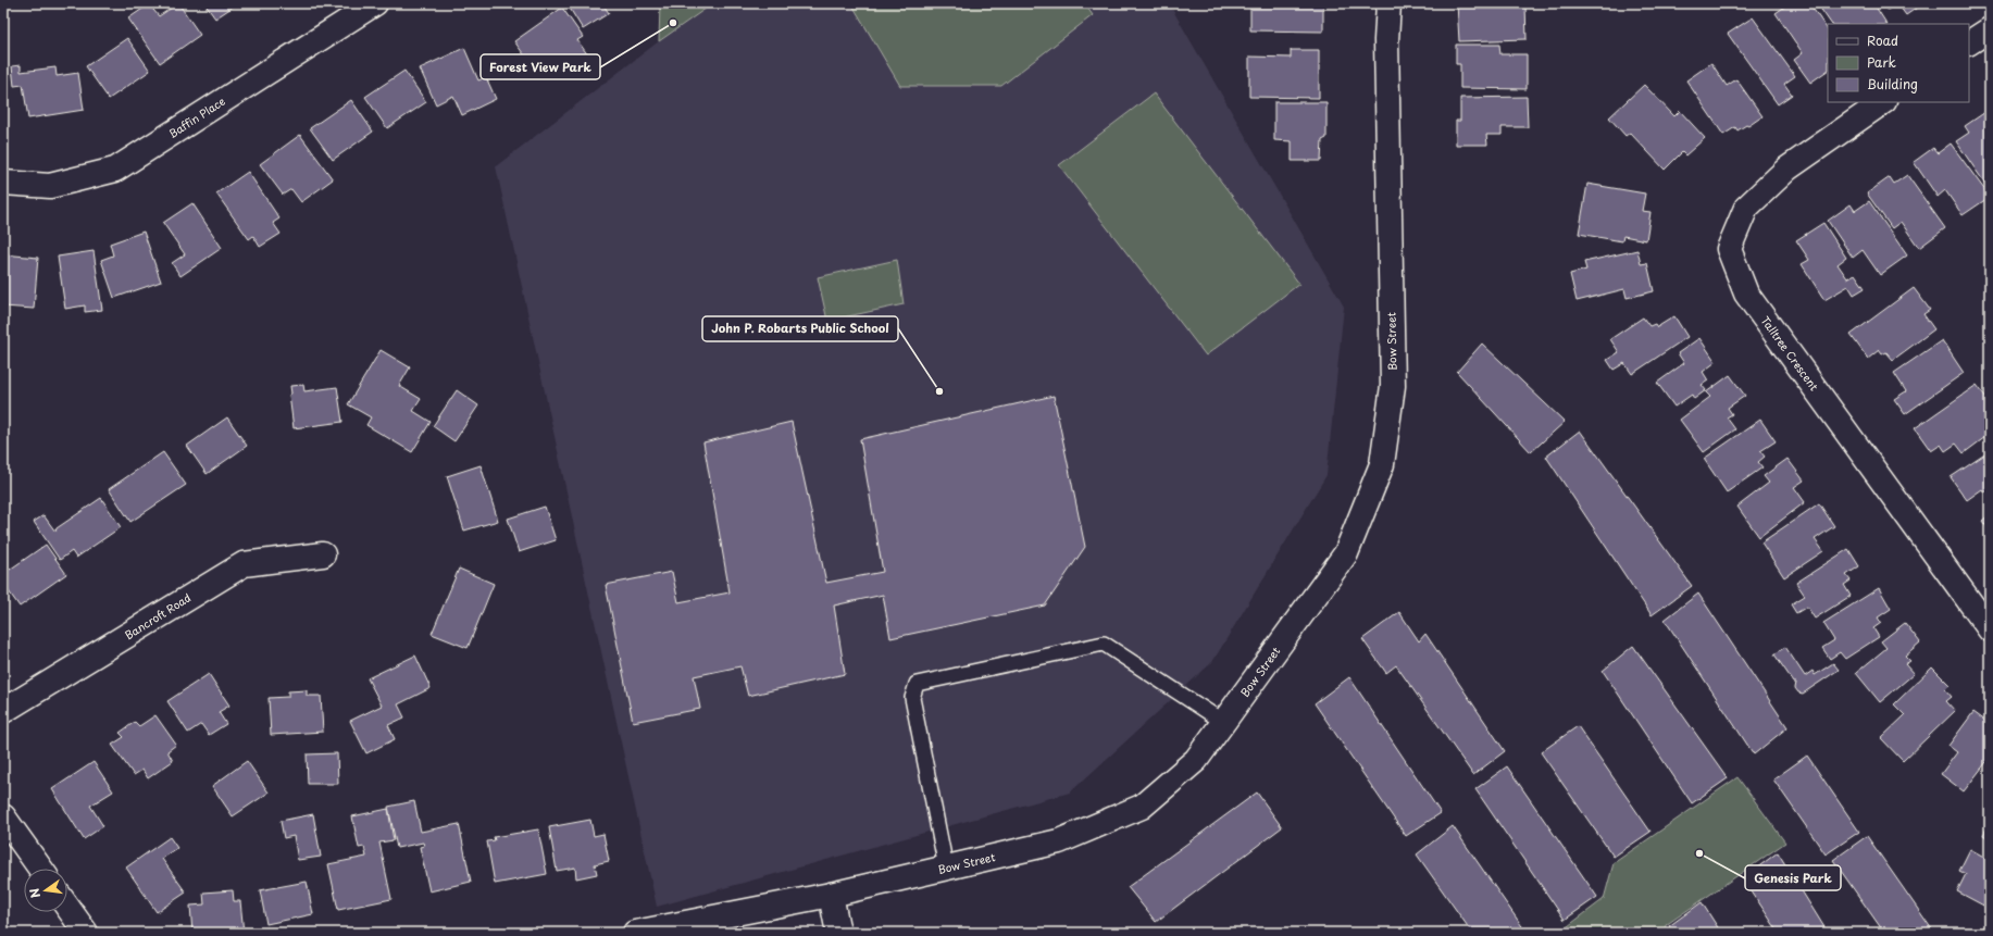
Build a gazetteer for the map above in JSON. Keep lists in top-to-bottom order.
{
  "streets": {
    "street": [
      "Baffin Place",
      "Bow Street",
      "Talltree Crescent",
      "Bancroft Road"
    ]
  },
  "places": ["Forest View Park", "John P. Robarts Public School", "Genesis Park"],
  "legend": ["Road", "Park", "Building"],
  "north": "left"
}
